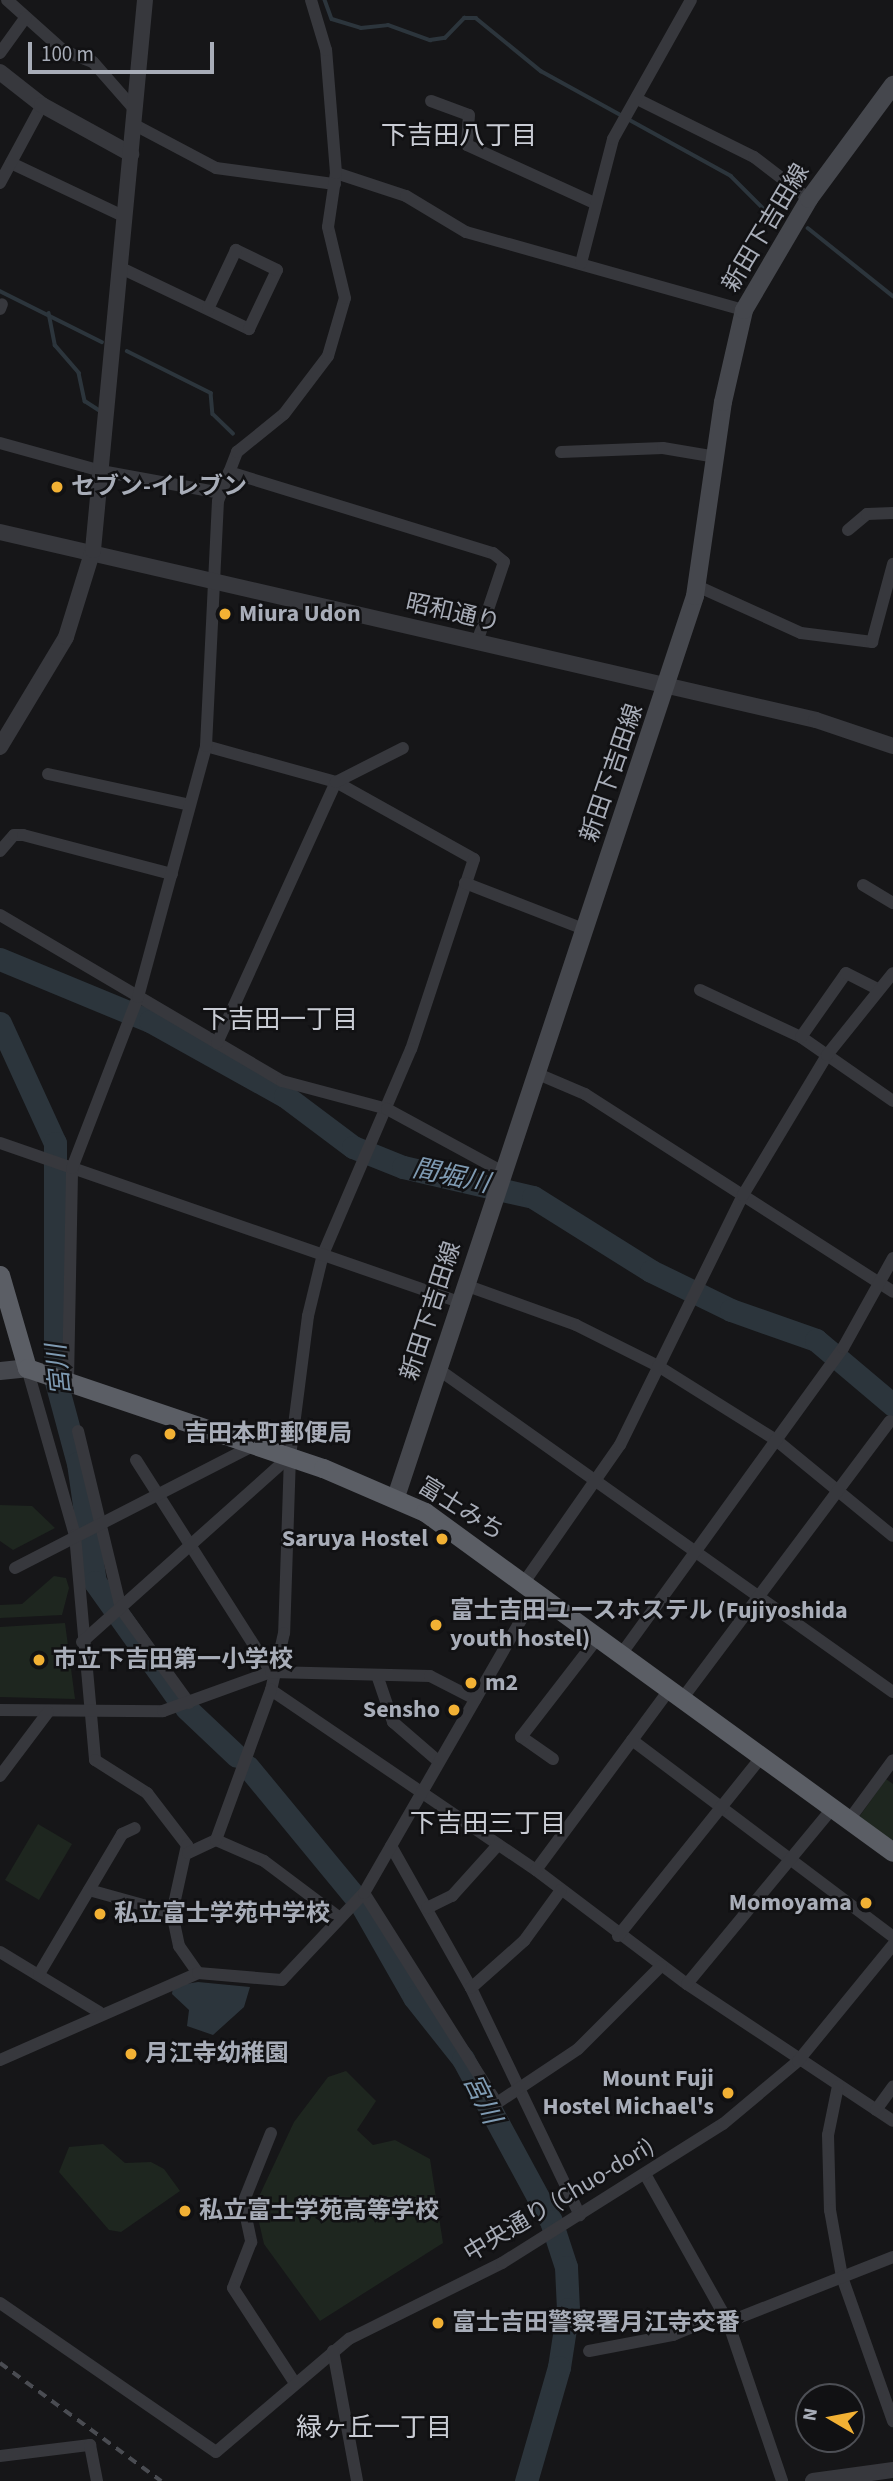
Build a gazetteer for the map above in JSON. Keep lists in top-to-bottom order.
{
  "streets": {
    "highway": ["富士みち"],
    "main road": ["新田下吉田線"],
    "street": ["昭和通り", "中央通り (Chuo-dori)"]
  },
  "crossings": [
    ["新田下吉田線", "昭和通り"],
    ["新田下吉田線", "富士みち"]
  ],
  "districts": [
    "下吉田八丁目",
    "下吉田一丁目",
    "下吉田三丁目",
    "緑ヶ丘一丁目"
  ],
  "water": ["間堀川", "宮川"],
  "places": [
    "セブン-イレブン",
    "Miura Udon",
    "吉田本町郵便局",
    "Saruya Hostel",
    "富士吉田ユースホステル (Fujiyoshida youth hostel)",
    "市立下吉田第一小学校",
    "m2",
    "Sensho",
    "Momoyama",
    "私立富士学苑中学校",
    "月江寺幼稚園",
    "Mount Fuji Hostel Michael's",
    "私立富士学苑高等学校",
    "富士吉田警察署月江寺交番"
  ],
  "scale_bar": "100 m",
  "north": "left"
}
